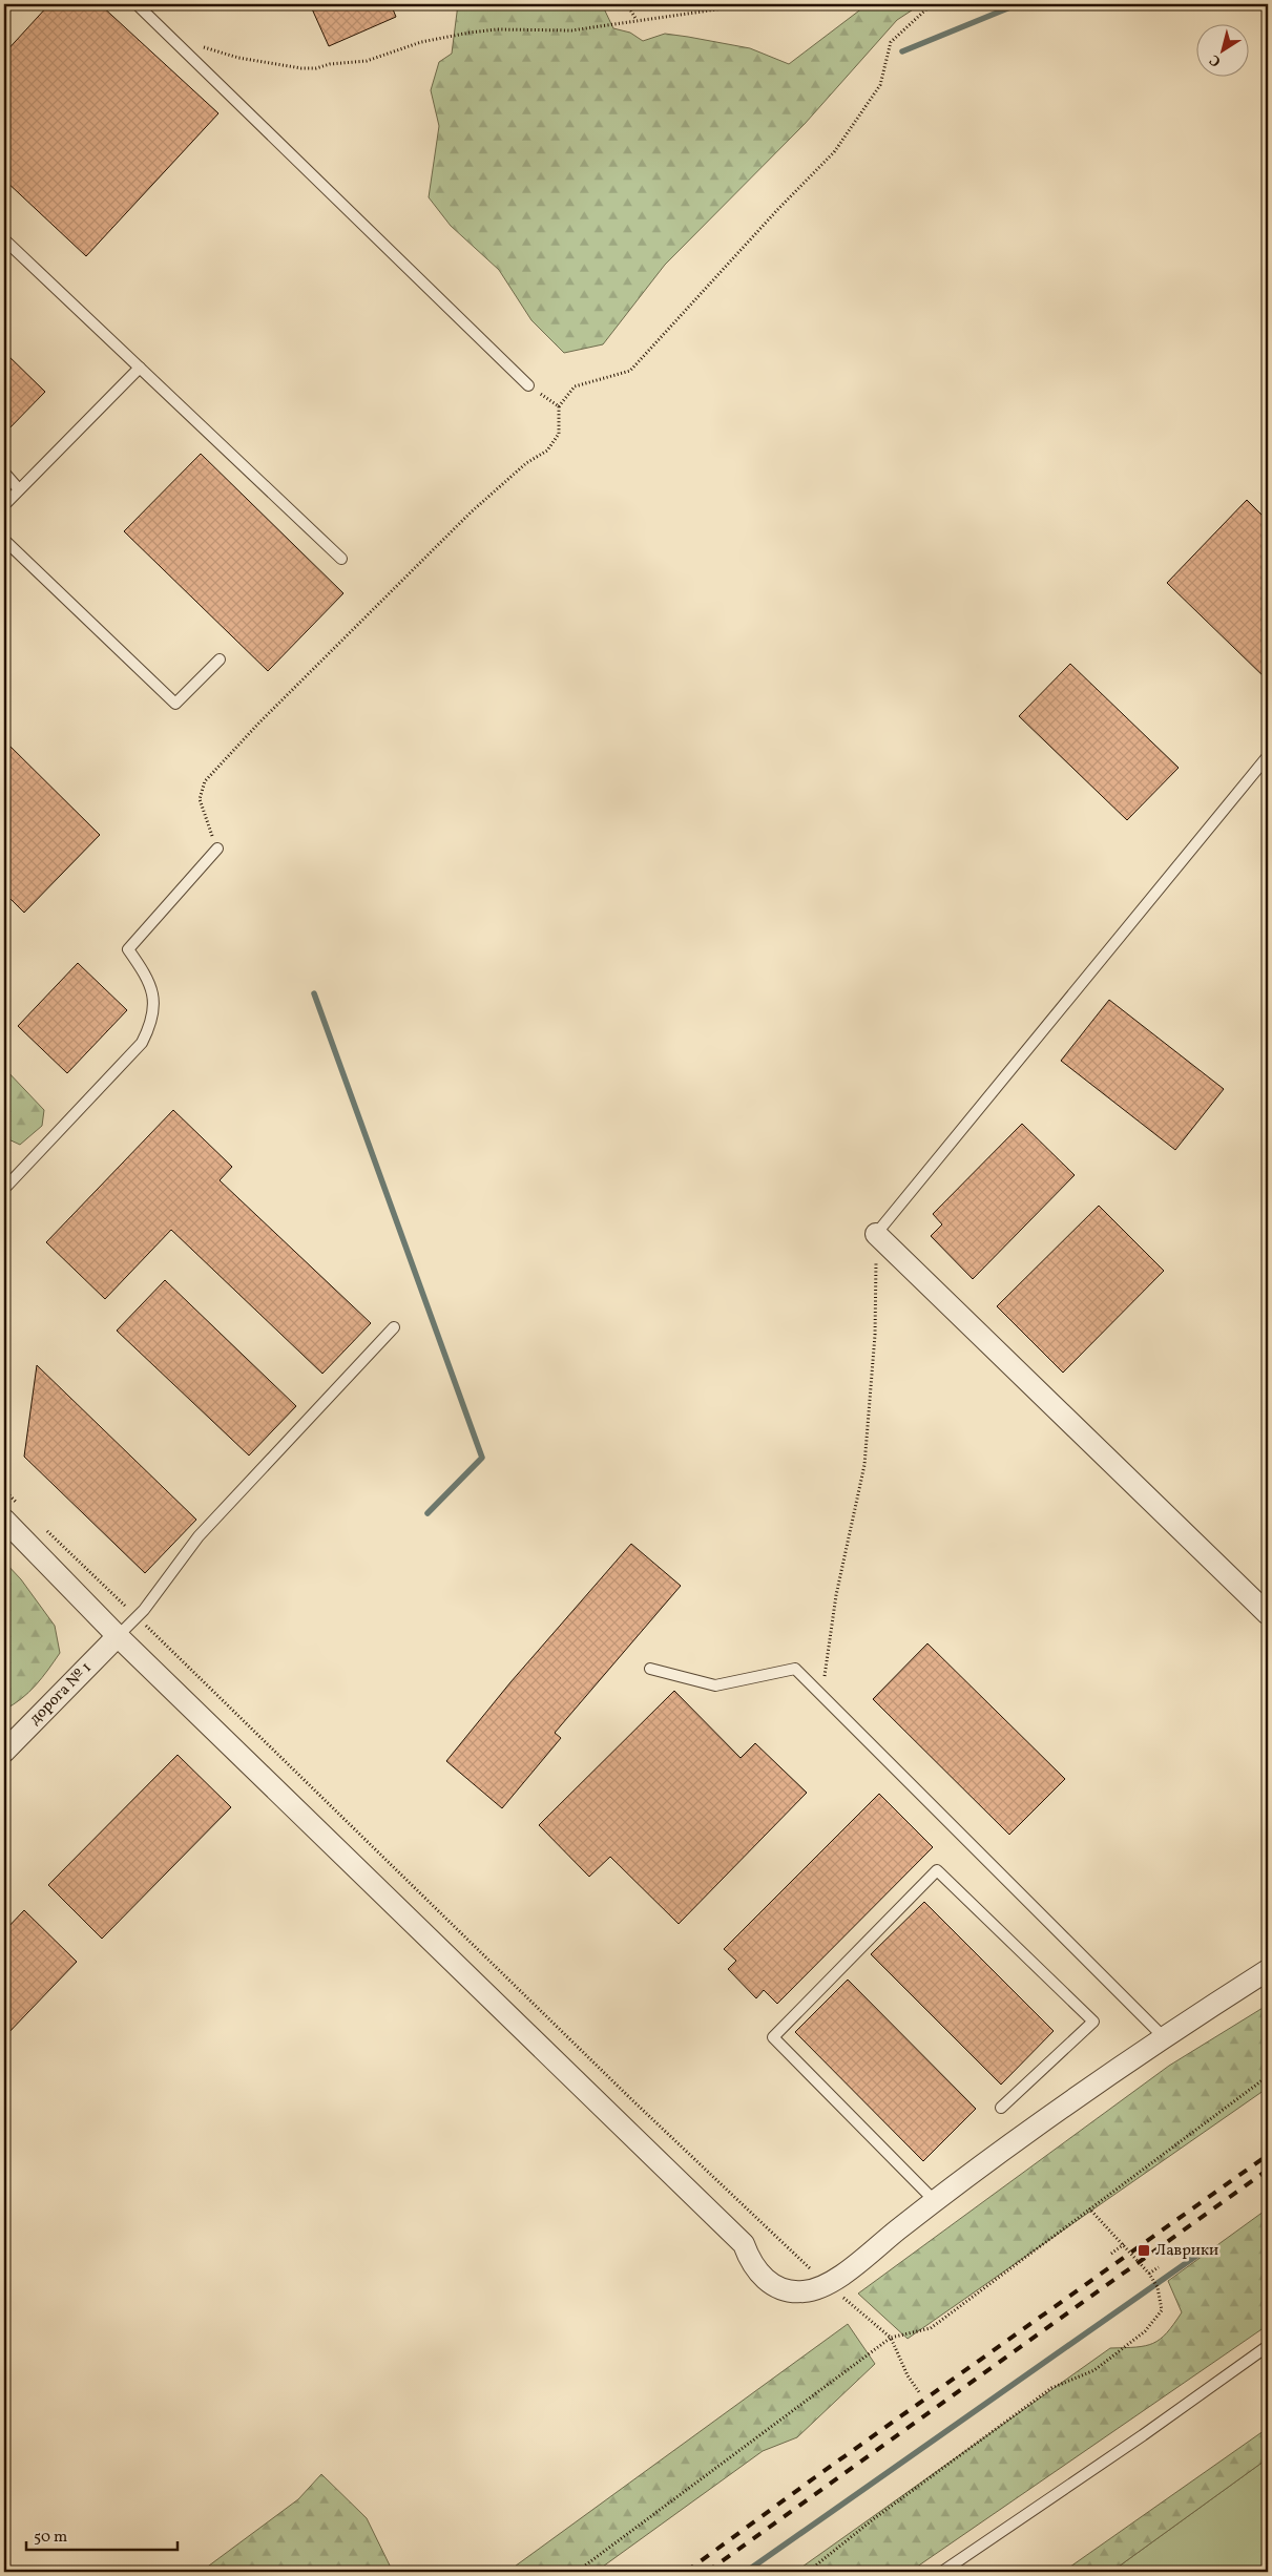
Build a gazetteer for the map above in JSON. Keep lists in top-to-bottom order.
{
  "streets": {
    "street": ["дорога № 1"]
  },
  "places": {
    "transit": ["Лаврики"]
  },
  "scale_bar": "50 m",
  "north": "bottom left"
}
